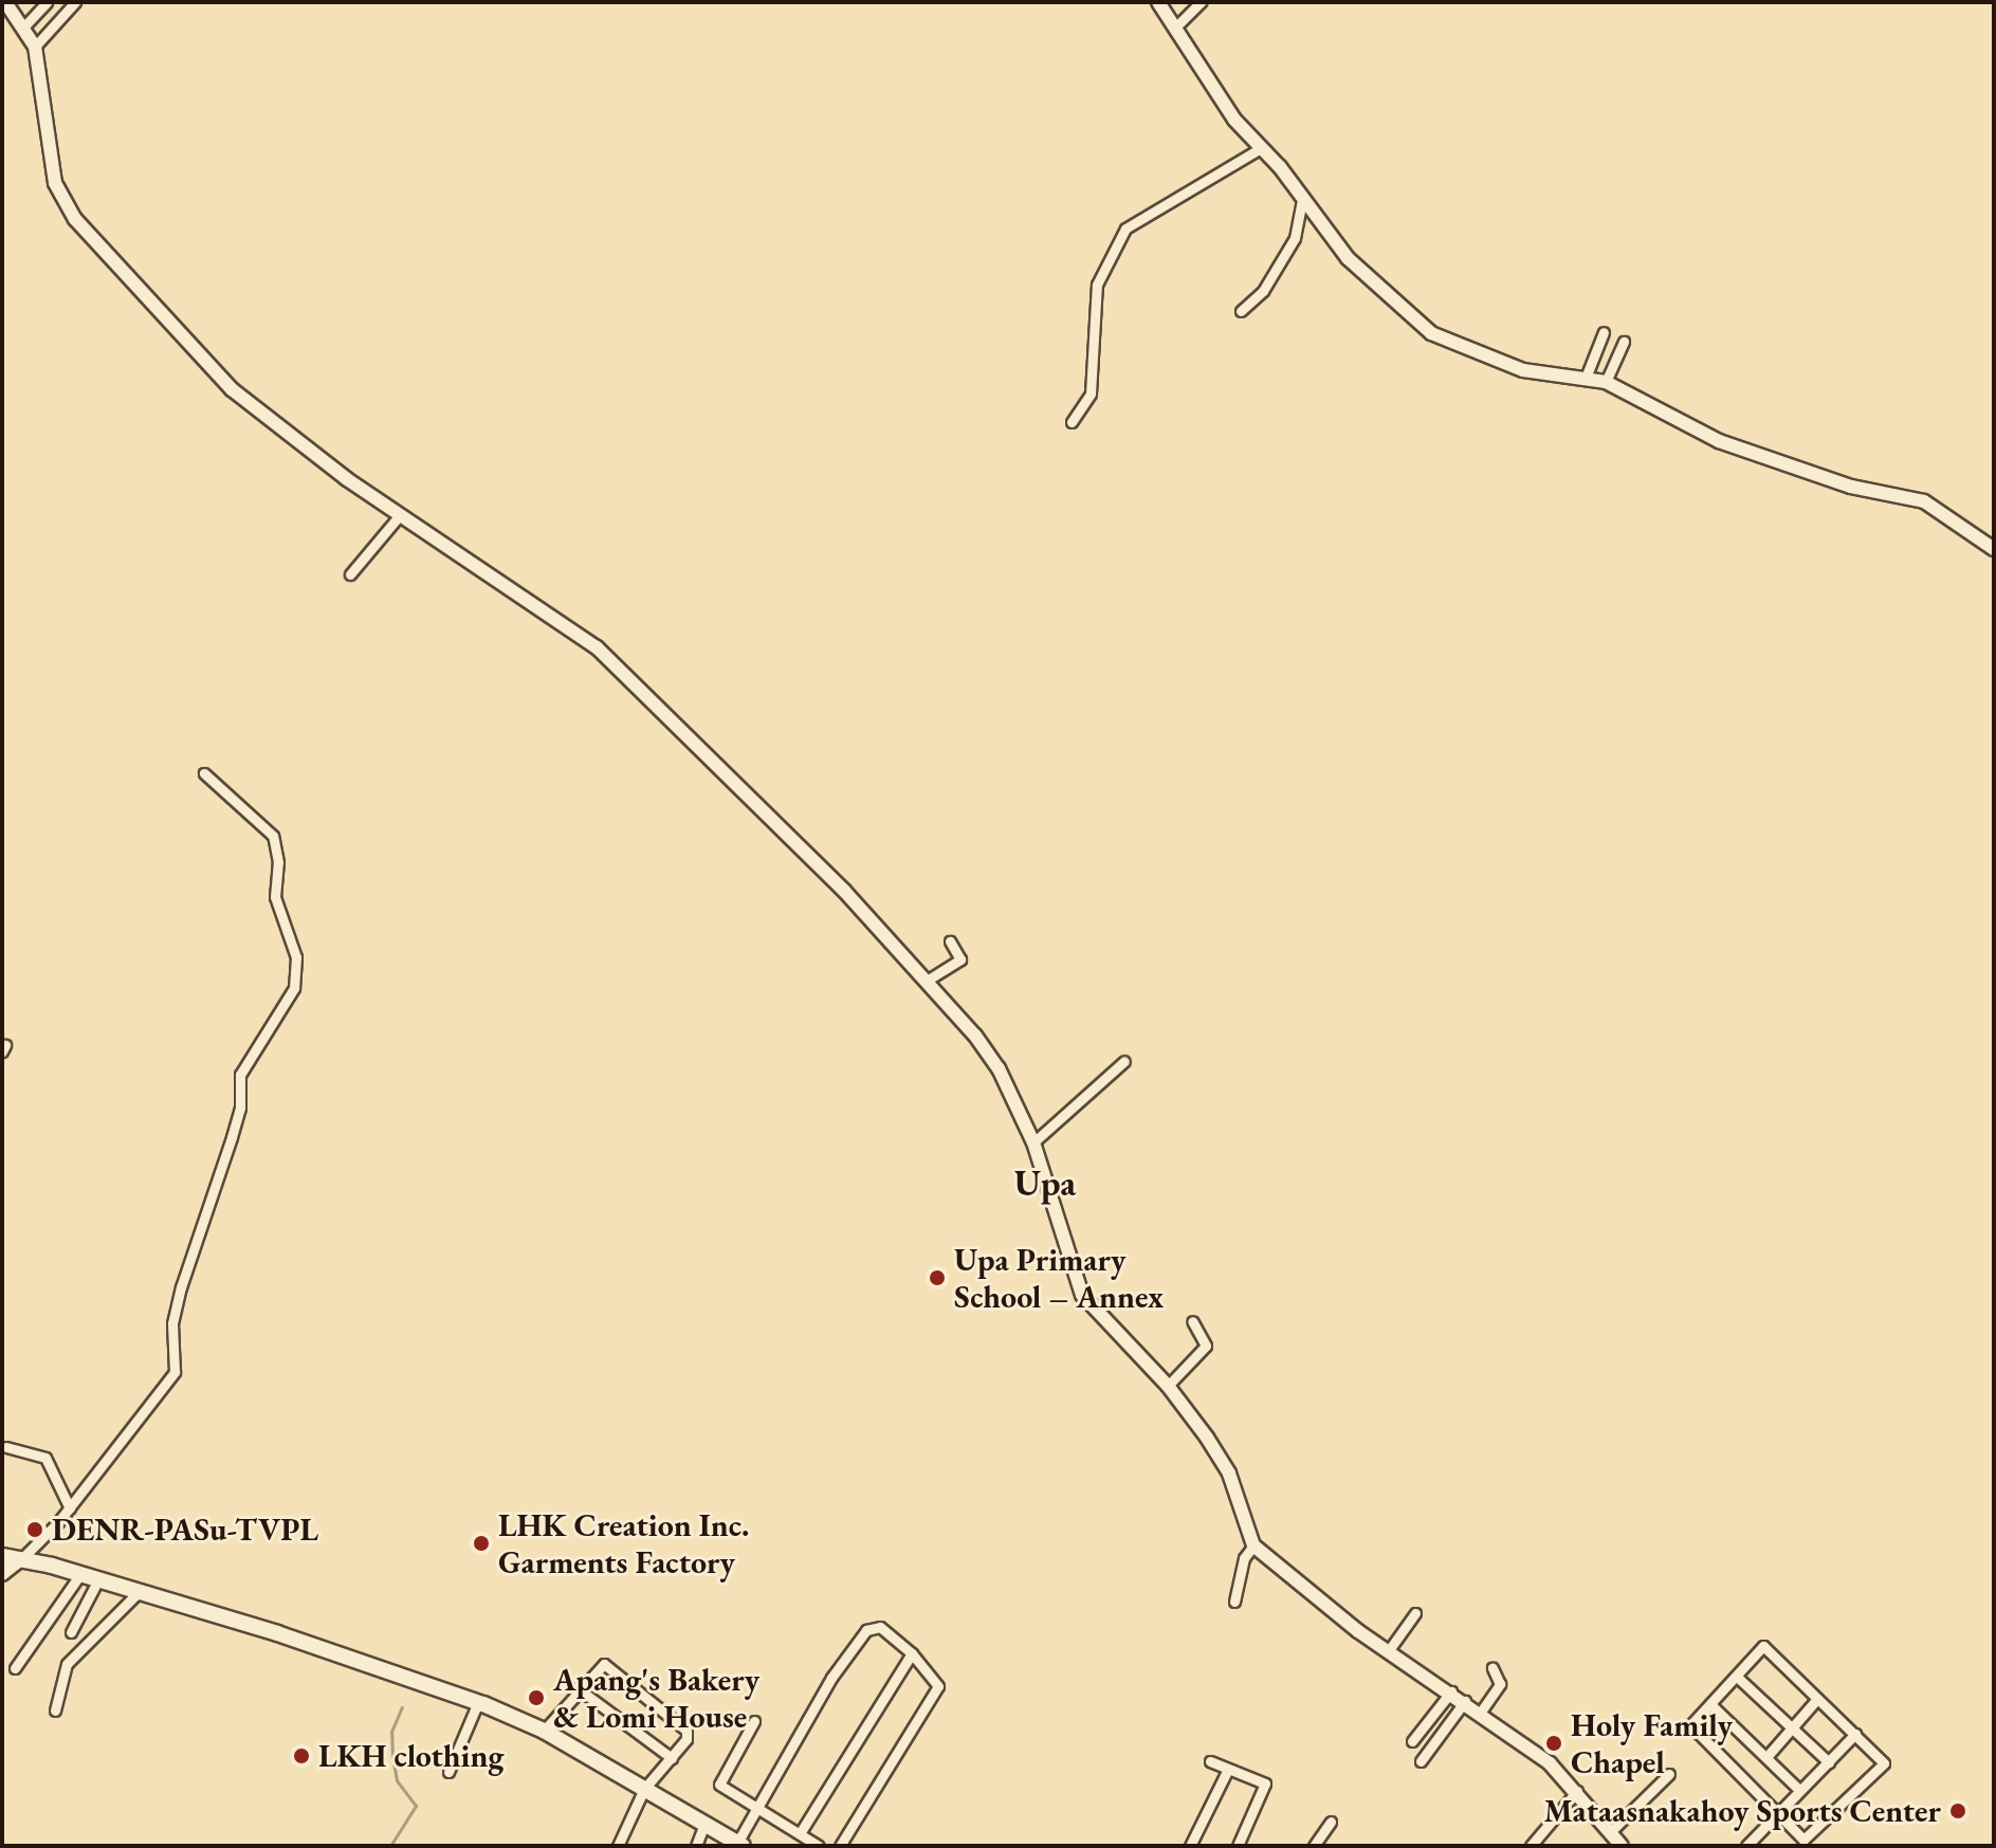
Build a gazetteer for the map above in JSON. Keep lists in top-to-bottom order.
{
  "districts": ["Upa"],
  "places": [
    "Upa Primary School – Annex",
    "DENR-PASu-TVPL",
    "LHK Creation Inc. Garments Factory",
    "Apang's Bakery & Lomi House",
    "Holy Family Chapel",
    "LKH clothing",
    "Mataasnakahoy Sports Center"
  ]
}
